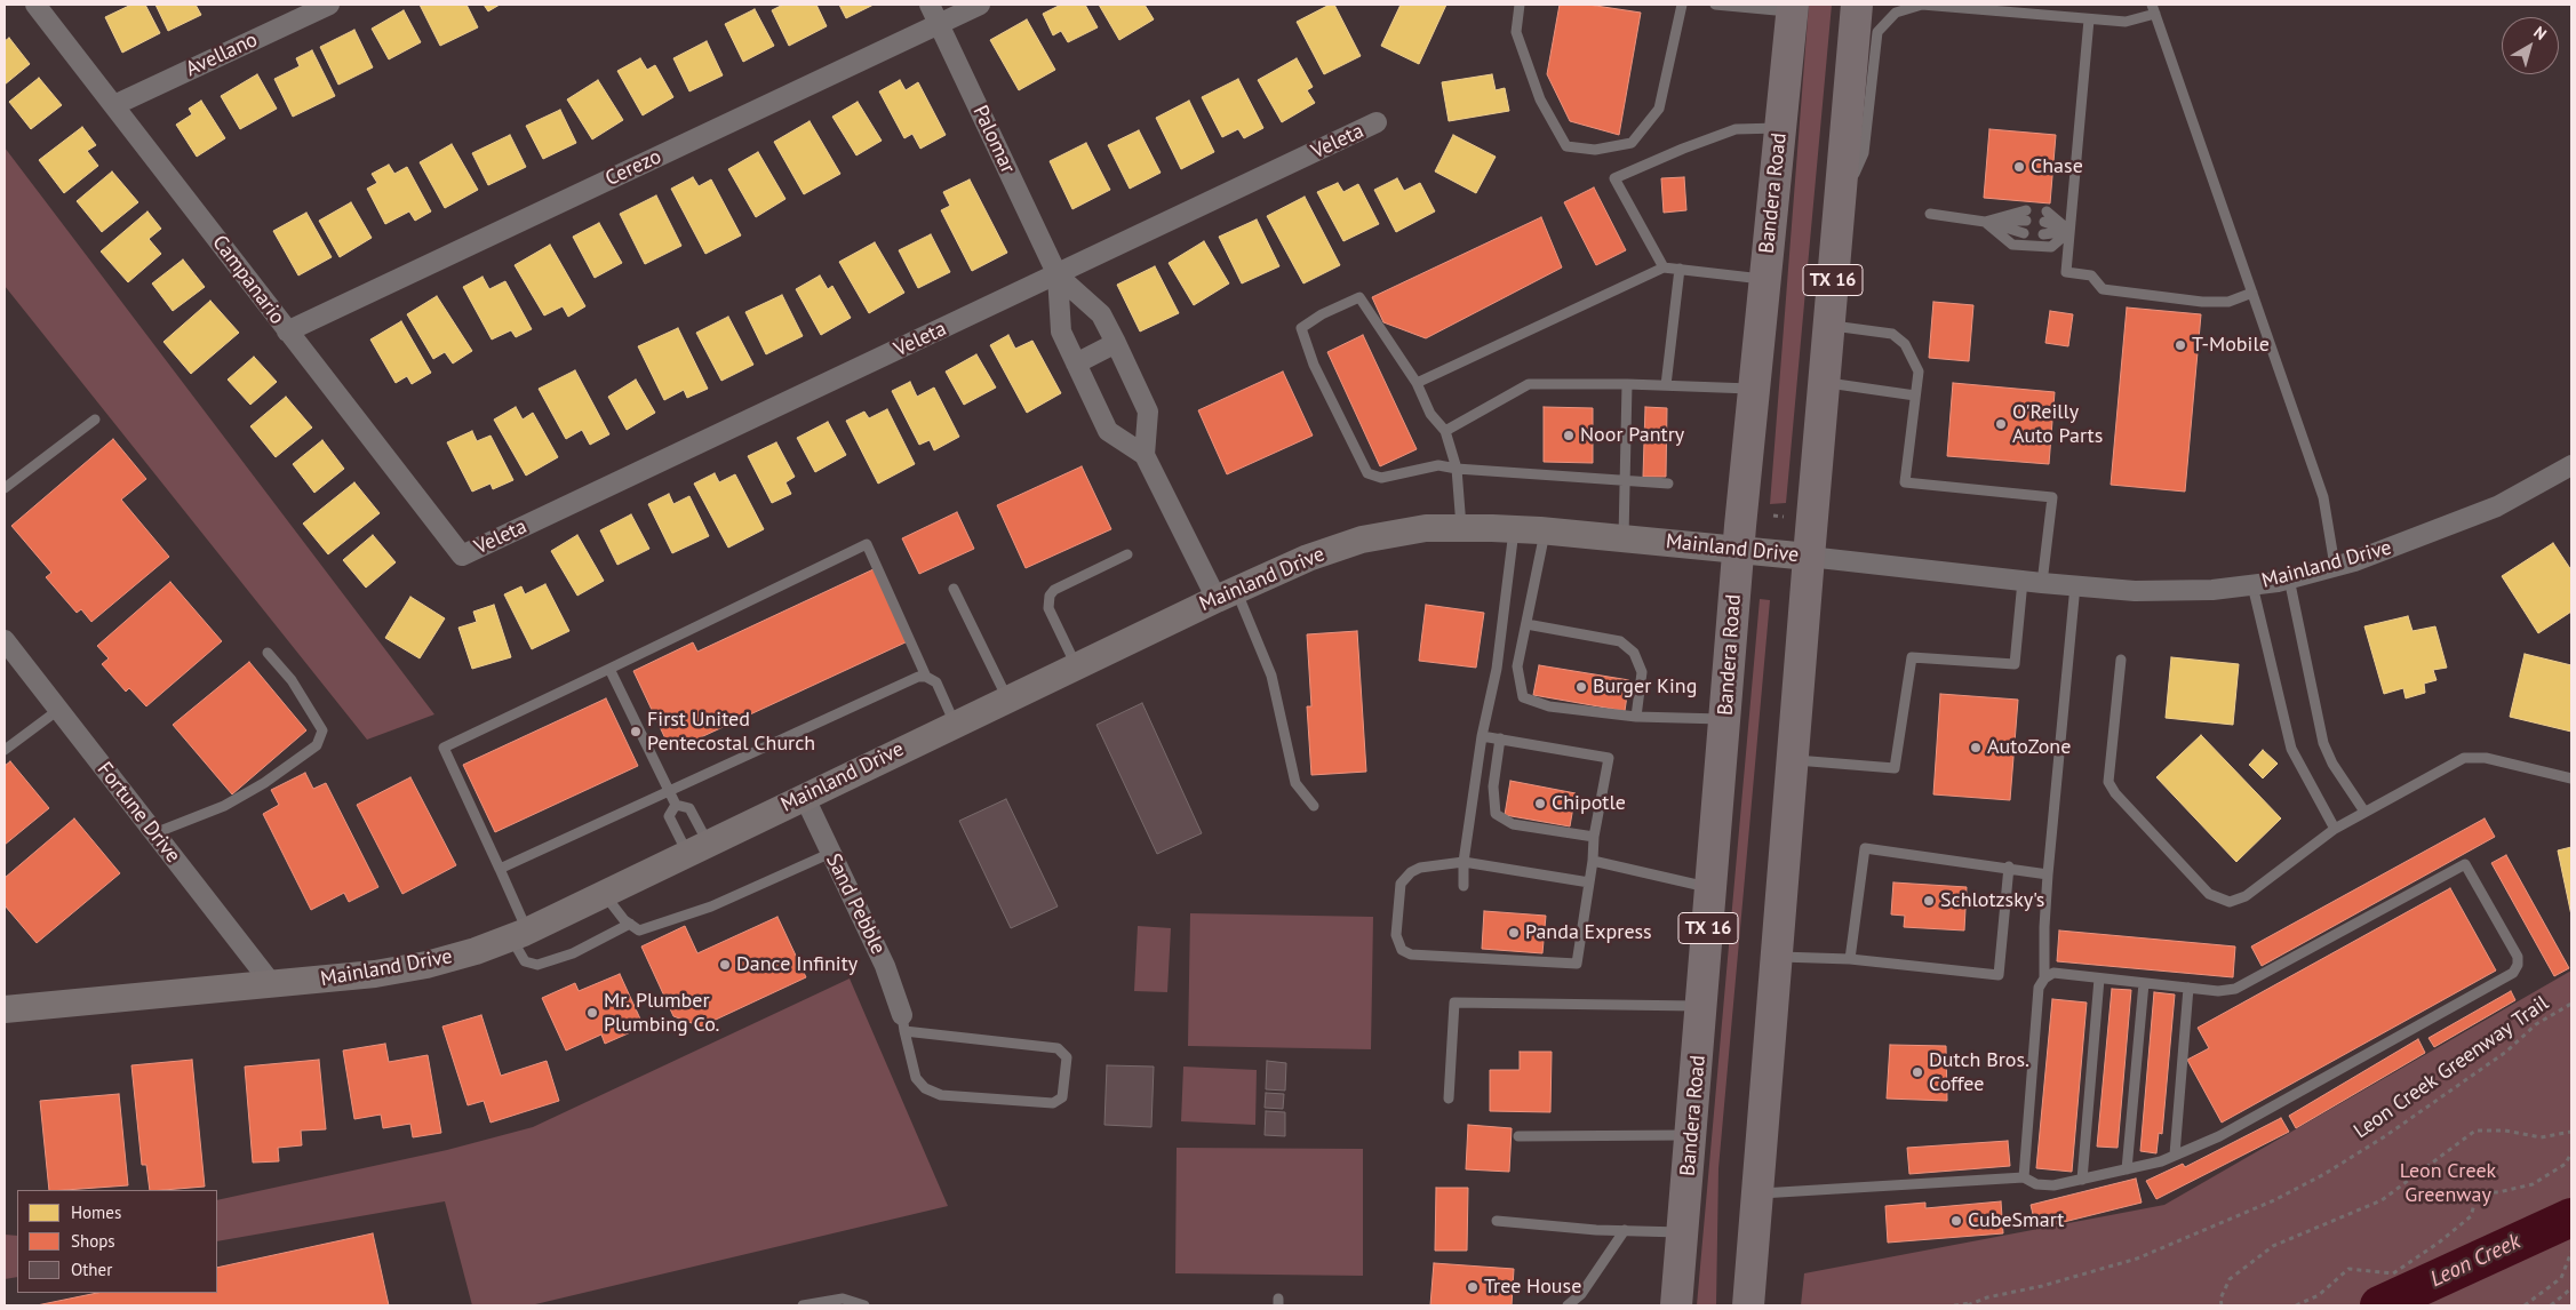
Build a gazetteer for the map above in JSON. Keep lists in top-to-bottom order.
{
  "streets": {
    "main road": ["Bandera Road", "TX 16", "Mainland Drive"],
    "street": [
      "Avellano",
      "Palomar",
      "Veleta",
      "Cerezo",
      "Campanario",
      "Fortune Drive",
      "Sand Pebble"
    ],
    "path": ["Leon Creek Greenway Trail"]
  },
  "crossings": [
    ["Avellano", "Campanario"],
    ["Palomar", "Veleta"],
    ["Palomar", "Cerezo"],
    ["Veleta", "Campanario"],
    ["Cerezo", "Campanario"],
    ["Bandera Road", "Mainland Drive"],
    ["TX 16", "Mainland Drive"],
    ["Mainland Drive", "Fortune Drive"],
    ["Mainland Drive", "Sand Pebble"]
  ],
  "water": ["Leon Creek"],
  "parks": ["Leon Creek Greenway"],
  "places": [
    "Chase",
    "T-Mobile",
    "O'Reilly Auto Parts",
    "Noor Pantry",
    "Burger King",
    "First United Pentecostal Church",
    "AutoZone",
    "Chipotle",
    "Schlotzsky's",
    "Panda Express",
    "Dance Infinity",
    "Mr. Plumber Plumbing Co.",
    "Dutch Bros. Coffee",
    "CubeSmart",
    "Tree House"
  ],
  "legend": ["Homes", "Shops", "Other"],
  "north": "top right"
}
